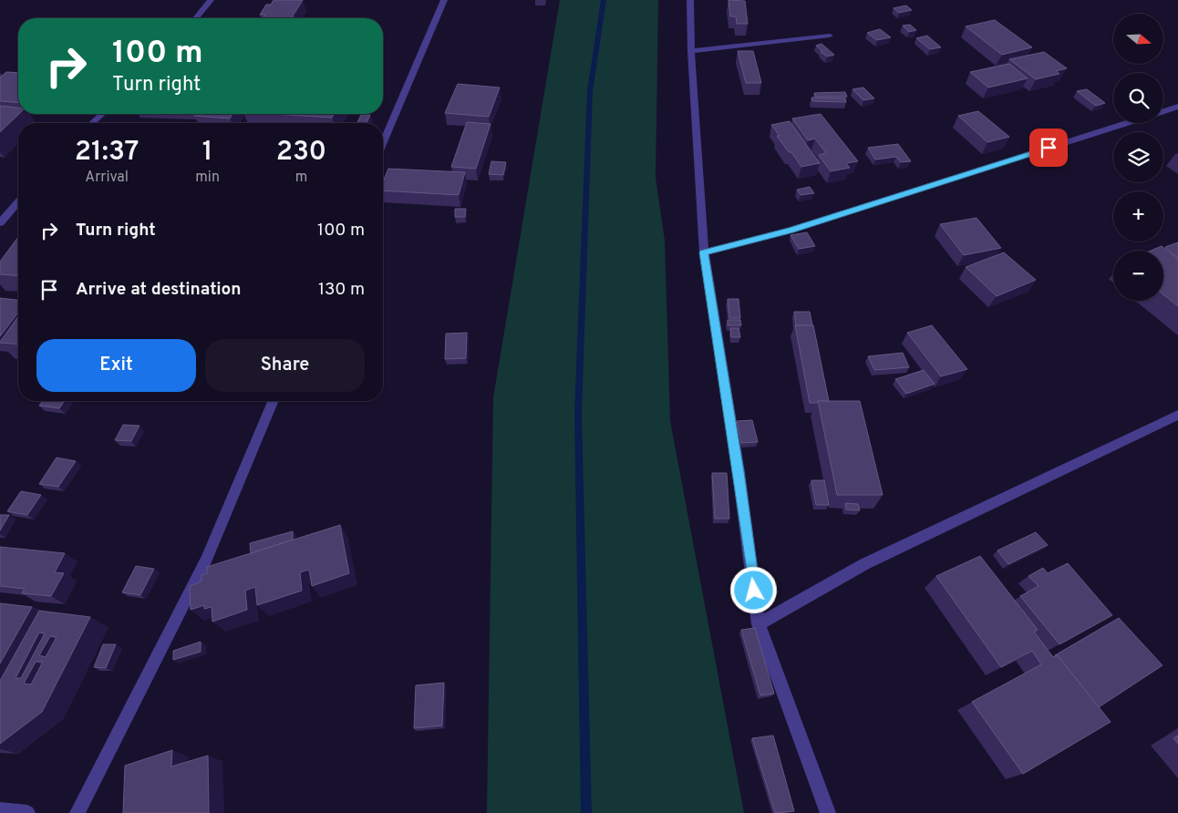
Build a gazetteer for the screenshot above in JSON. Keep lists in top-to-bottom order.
{
  "north": "right",
  "page": {
    "map_buttons": ["+", "−"],
    "turn": ["100 m", "Turn right"],
    "eta": [
      "21:37",
      "Arrival",
      "1",
      "min",
      "230",
      "m"
    ],
    "list": [
      {
        "name": "Turn right",
        "value": "100 m"
      },
      {
        "name": "Arrive at destination",
        "value": "130 m"
      }
    ],
    "buttons": ["Exit", "Share"]
  }
}
